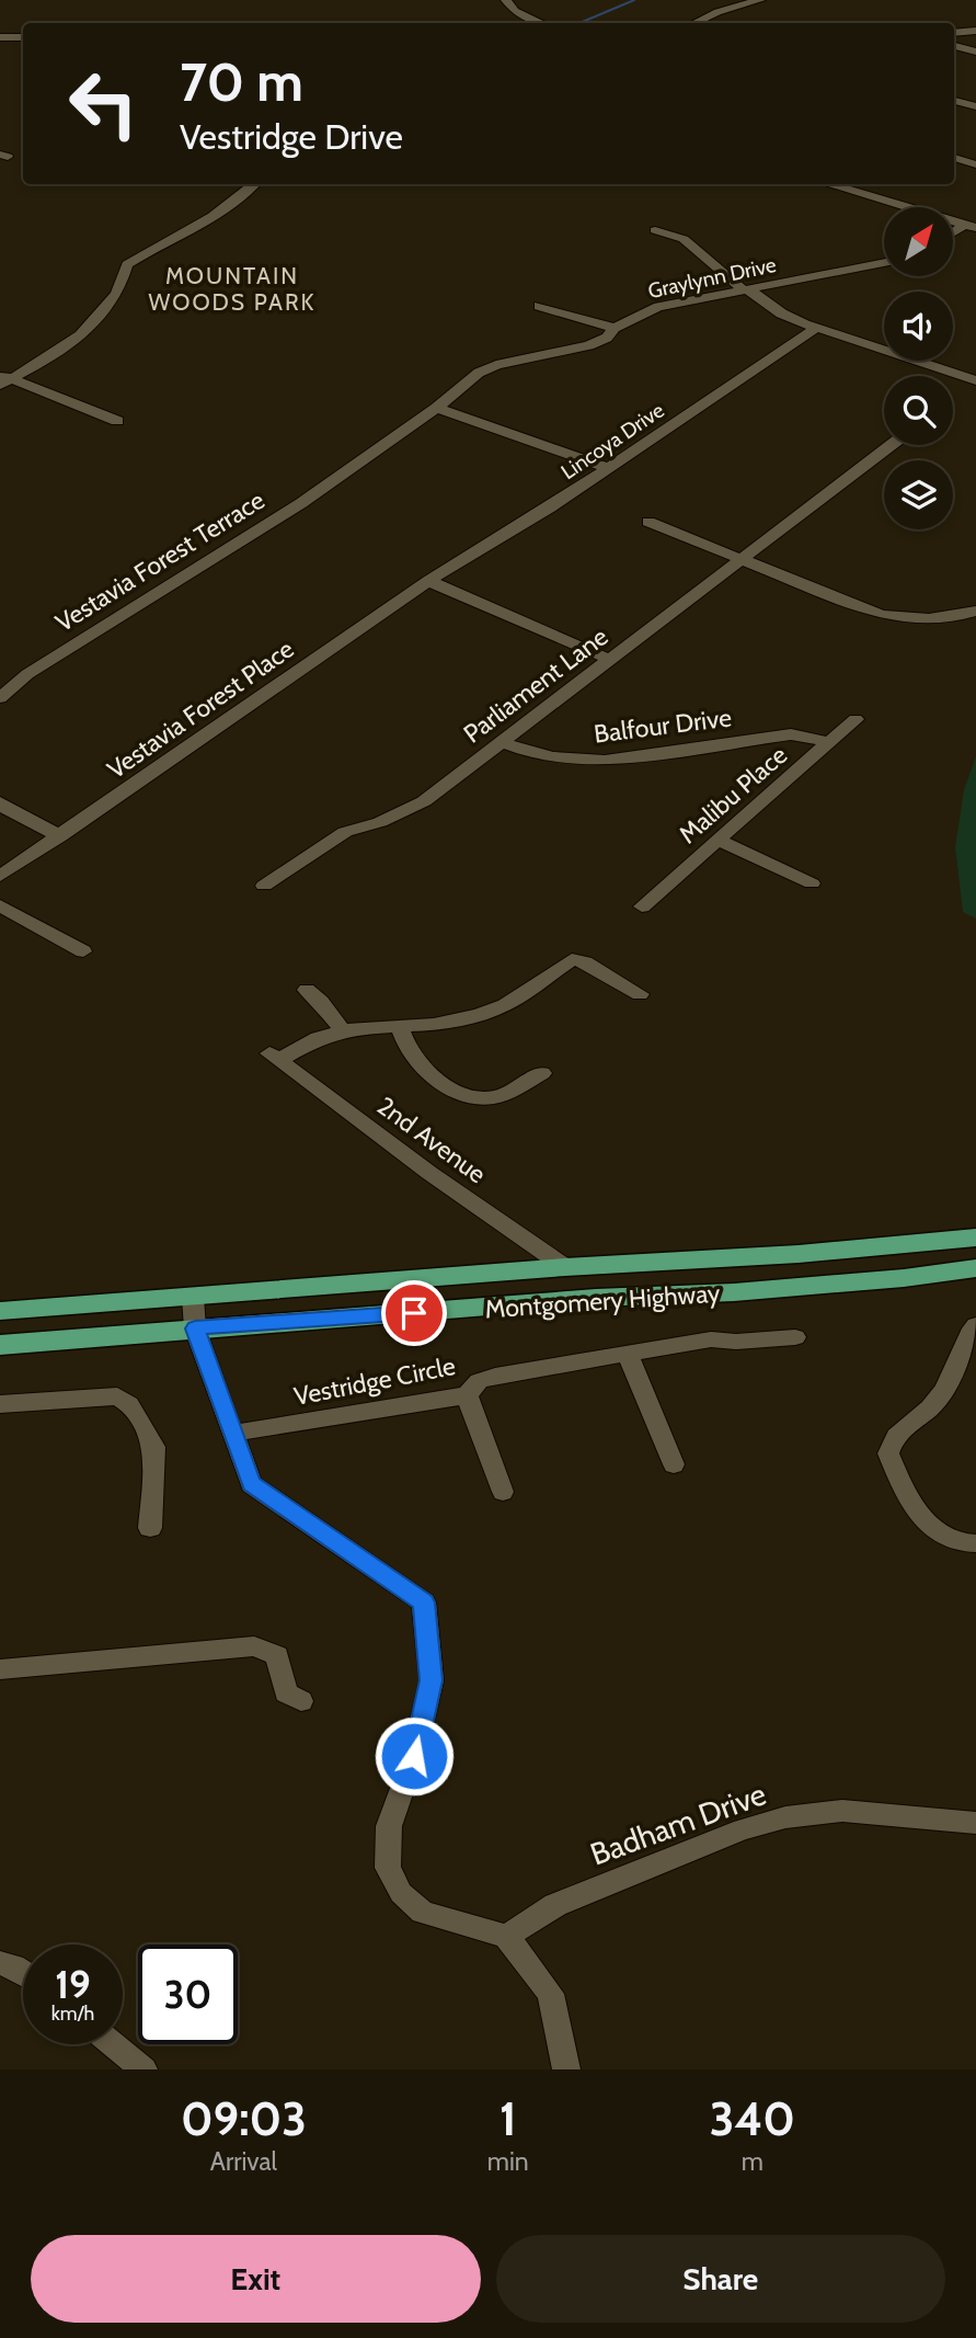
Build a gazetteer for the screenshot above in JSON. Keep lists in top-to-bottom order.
{
  "streets": {
    "main road": ["Montgomery Highway"],
    "street": [
      "Graylynn Drive",
      "Lincoya Drive",
      "Vestavia Forest Terrace",
      "Parliament Lane",
      "Vestavia Forest Place",
      "Balfour Drive",
      "Malibu Place",
      "2nd Avenue",
      "Vestridge Circle",
      "Badham Drive"
    ]
  },
  "crossings": [
    ["Graylynn Drive", "Vestavia Forest Terrace"],
    ["Lincoya Drive", "Vestavia Forest Place"],
    ["Parliament Lane", "Balfour Drive"],
    ["Balfour Drive", "Malibu Place"],
    ["2nd Avenue", "Montgomery Highway"]
  ],
  "districts": ["MOUNTAIN WOODS PARK"],
  "north": "top right",
  "page": {
    "turn": ["70 m", "Vestridge Drive"],
    "speed": "19 km/h",
    "limit": "30",
    "eta": [
      "09:03",
      "Arrival",
      "1",
      "min",
      "340",
      "m"
    ],
    "buttons": ["Exit", "Share"]
  }
}
